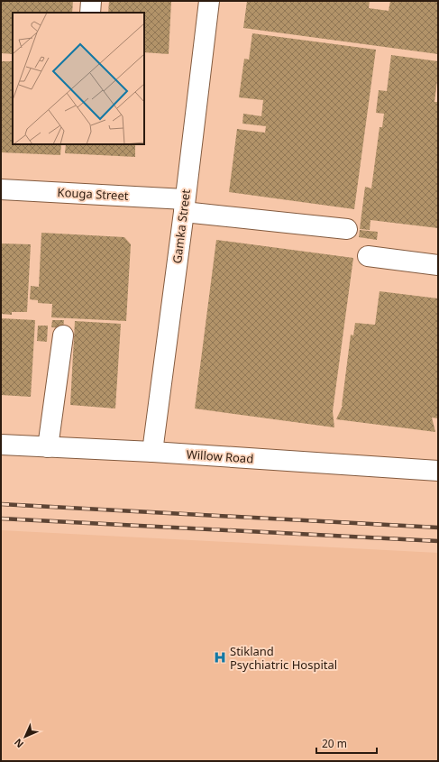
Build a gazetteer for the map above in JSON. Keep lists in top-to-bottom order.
{
  "streets": {
    "street": ["Kouga Street", "Gamka Street", "Willow Road"]
  },
  "crossings": [
    ["Kouga Street", "Gamka Street"],
    ["Gamka Street", "Willow Road"]
  ],
  "places": {
    "hospital": ["Stikland Psychiatric Hospital"]
  },
  "scale_bar": "20 m",
  "north": "bottom left"
}
